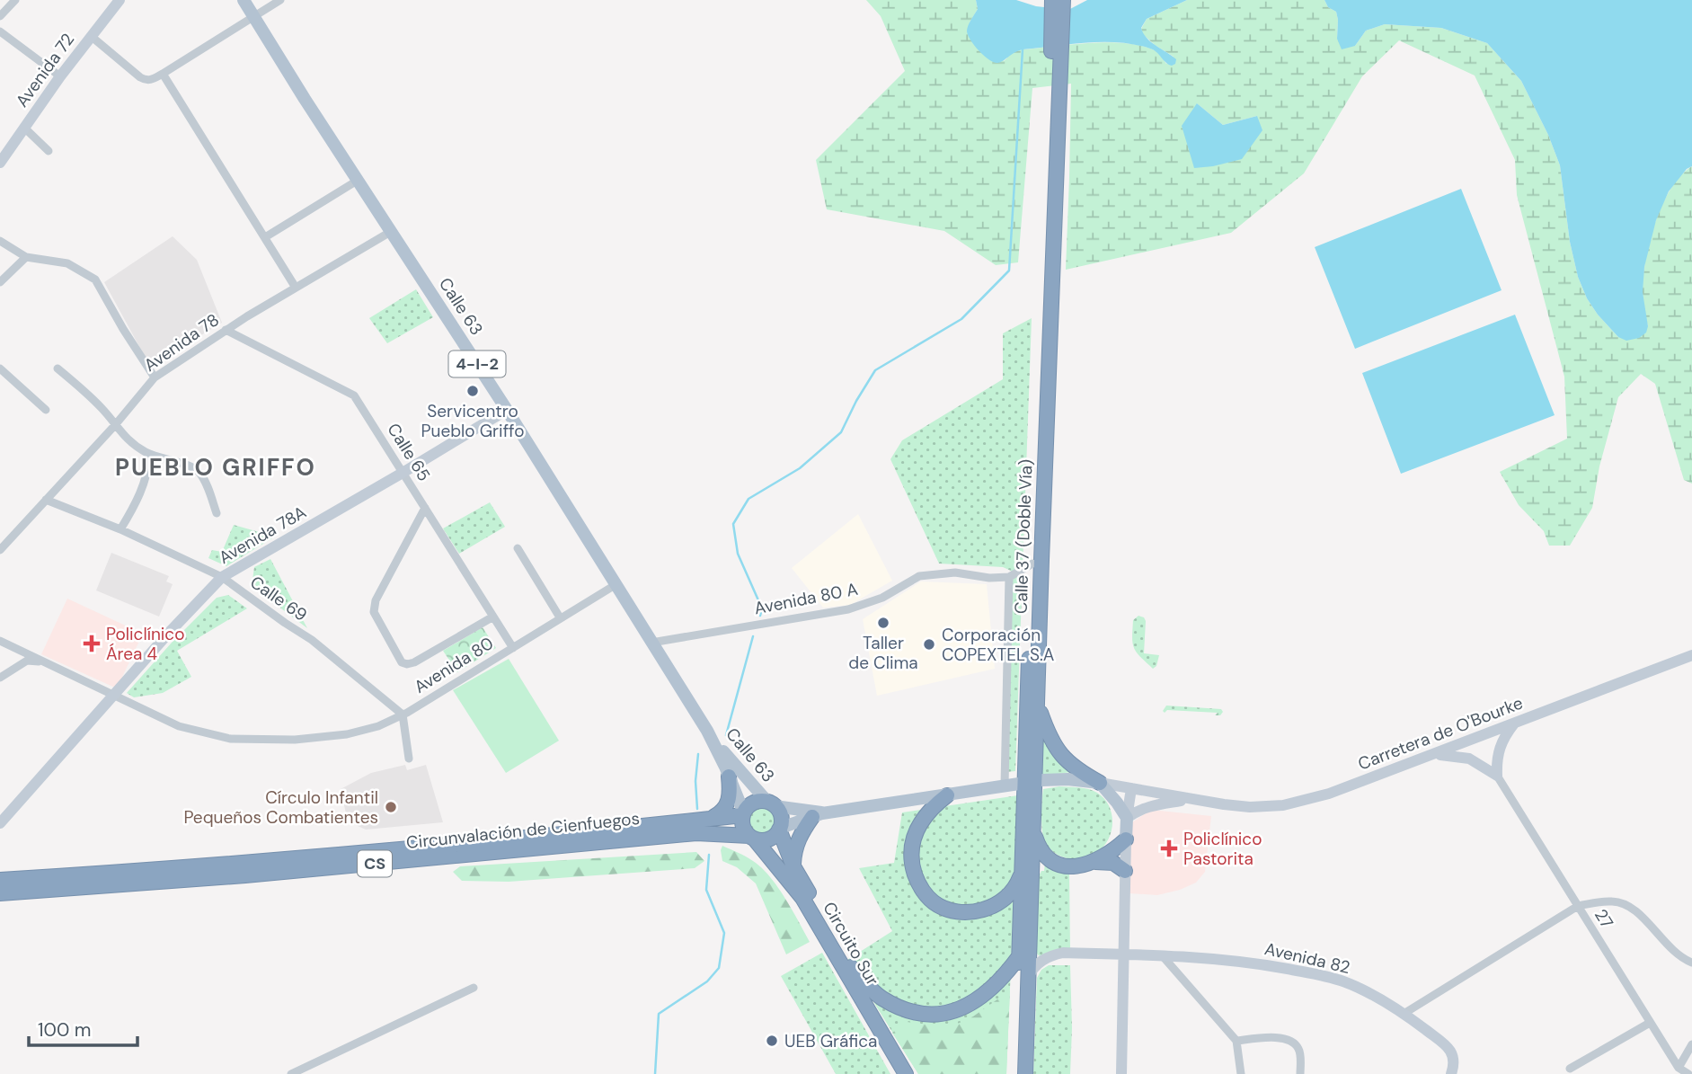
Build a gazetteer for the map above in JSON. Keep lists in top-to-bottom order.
{
  "streets": {
    "highway": [
      "Calle 37 (Doble Vía)",
      "Circunvalación de Cienfuegos",
      "CS",
      "Circuito Sur"
    ],
    "main road": ["Calle 63", "4-I-2"],
    "street": [
      "Avenida 72",
      "Avenida 78",
      "Calle 65",
      "Avenida 78A",
      "Calle 69",
      "Avenida 80 A",
      "Avenida 80",
      "Carretera de O'Bourke",
      "27",
      "Avenida 82"
    ]
  },
  "crossings": [
    ["Calle 63", "Avenida 78"],
    ["Calle 63", "Avenida 78A"],
    ["Calle 63", "Avenida 80 A"],
    ["Calle 63", "Avenida 80"],
    ["Calle 63", "Circunvalación de Cienfuegos"],
    ["Calle 63", "Circuito Sur"],
    ["Avenida 78", "Calle 65"],
    ["Avenida 78", "Calle 69"],
    ["Calle 65", "Avenida 78A"],
    ["Calle 65", "Avenida 80"],
    ["Avenida 78A", "Calle 69"],
    ["Avenida 78A", "Avenida 80"],
    ["Calle 37 (Doble Vía)", "Avenida 82"],
    ["Calle 69", "Avenida 80"],
    ["Circunvalación de Cienfuegos", "Circuito Sur"]
  ],
  "districts": ["PUEBLO GRIFFO"],
  "places": {
    "other": [
      "Servicentro Pueblo Griffo",
      "Taller de Clima",
      "Corporación COPEXTEL S.A",
      "Círculo Infantil Pequeños Combatientes",
      "UEB Gráfica"
    ],
    "health": ["Policlínico Área 4", "Policlínico Pastorita"]
  },
  "scale_bar": "100 m"
}
